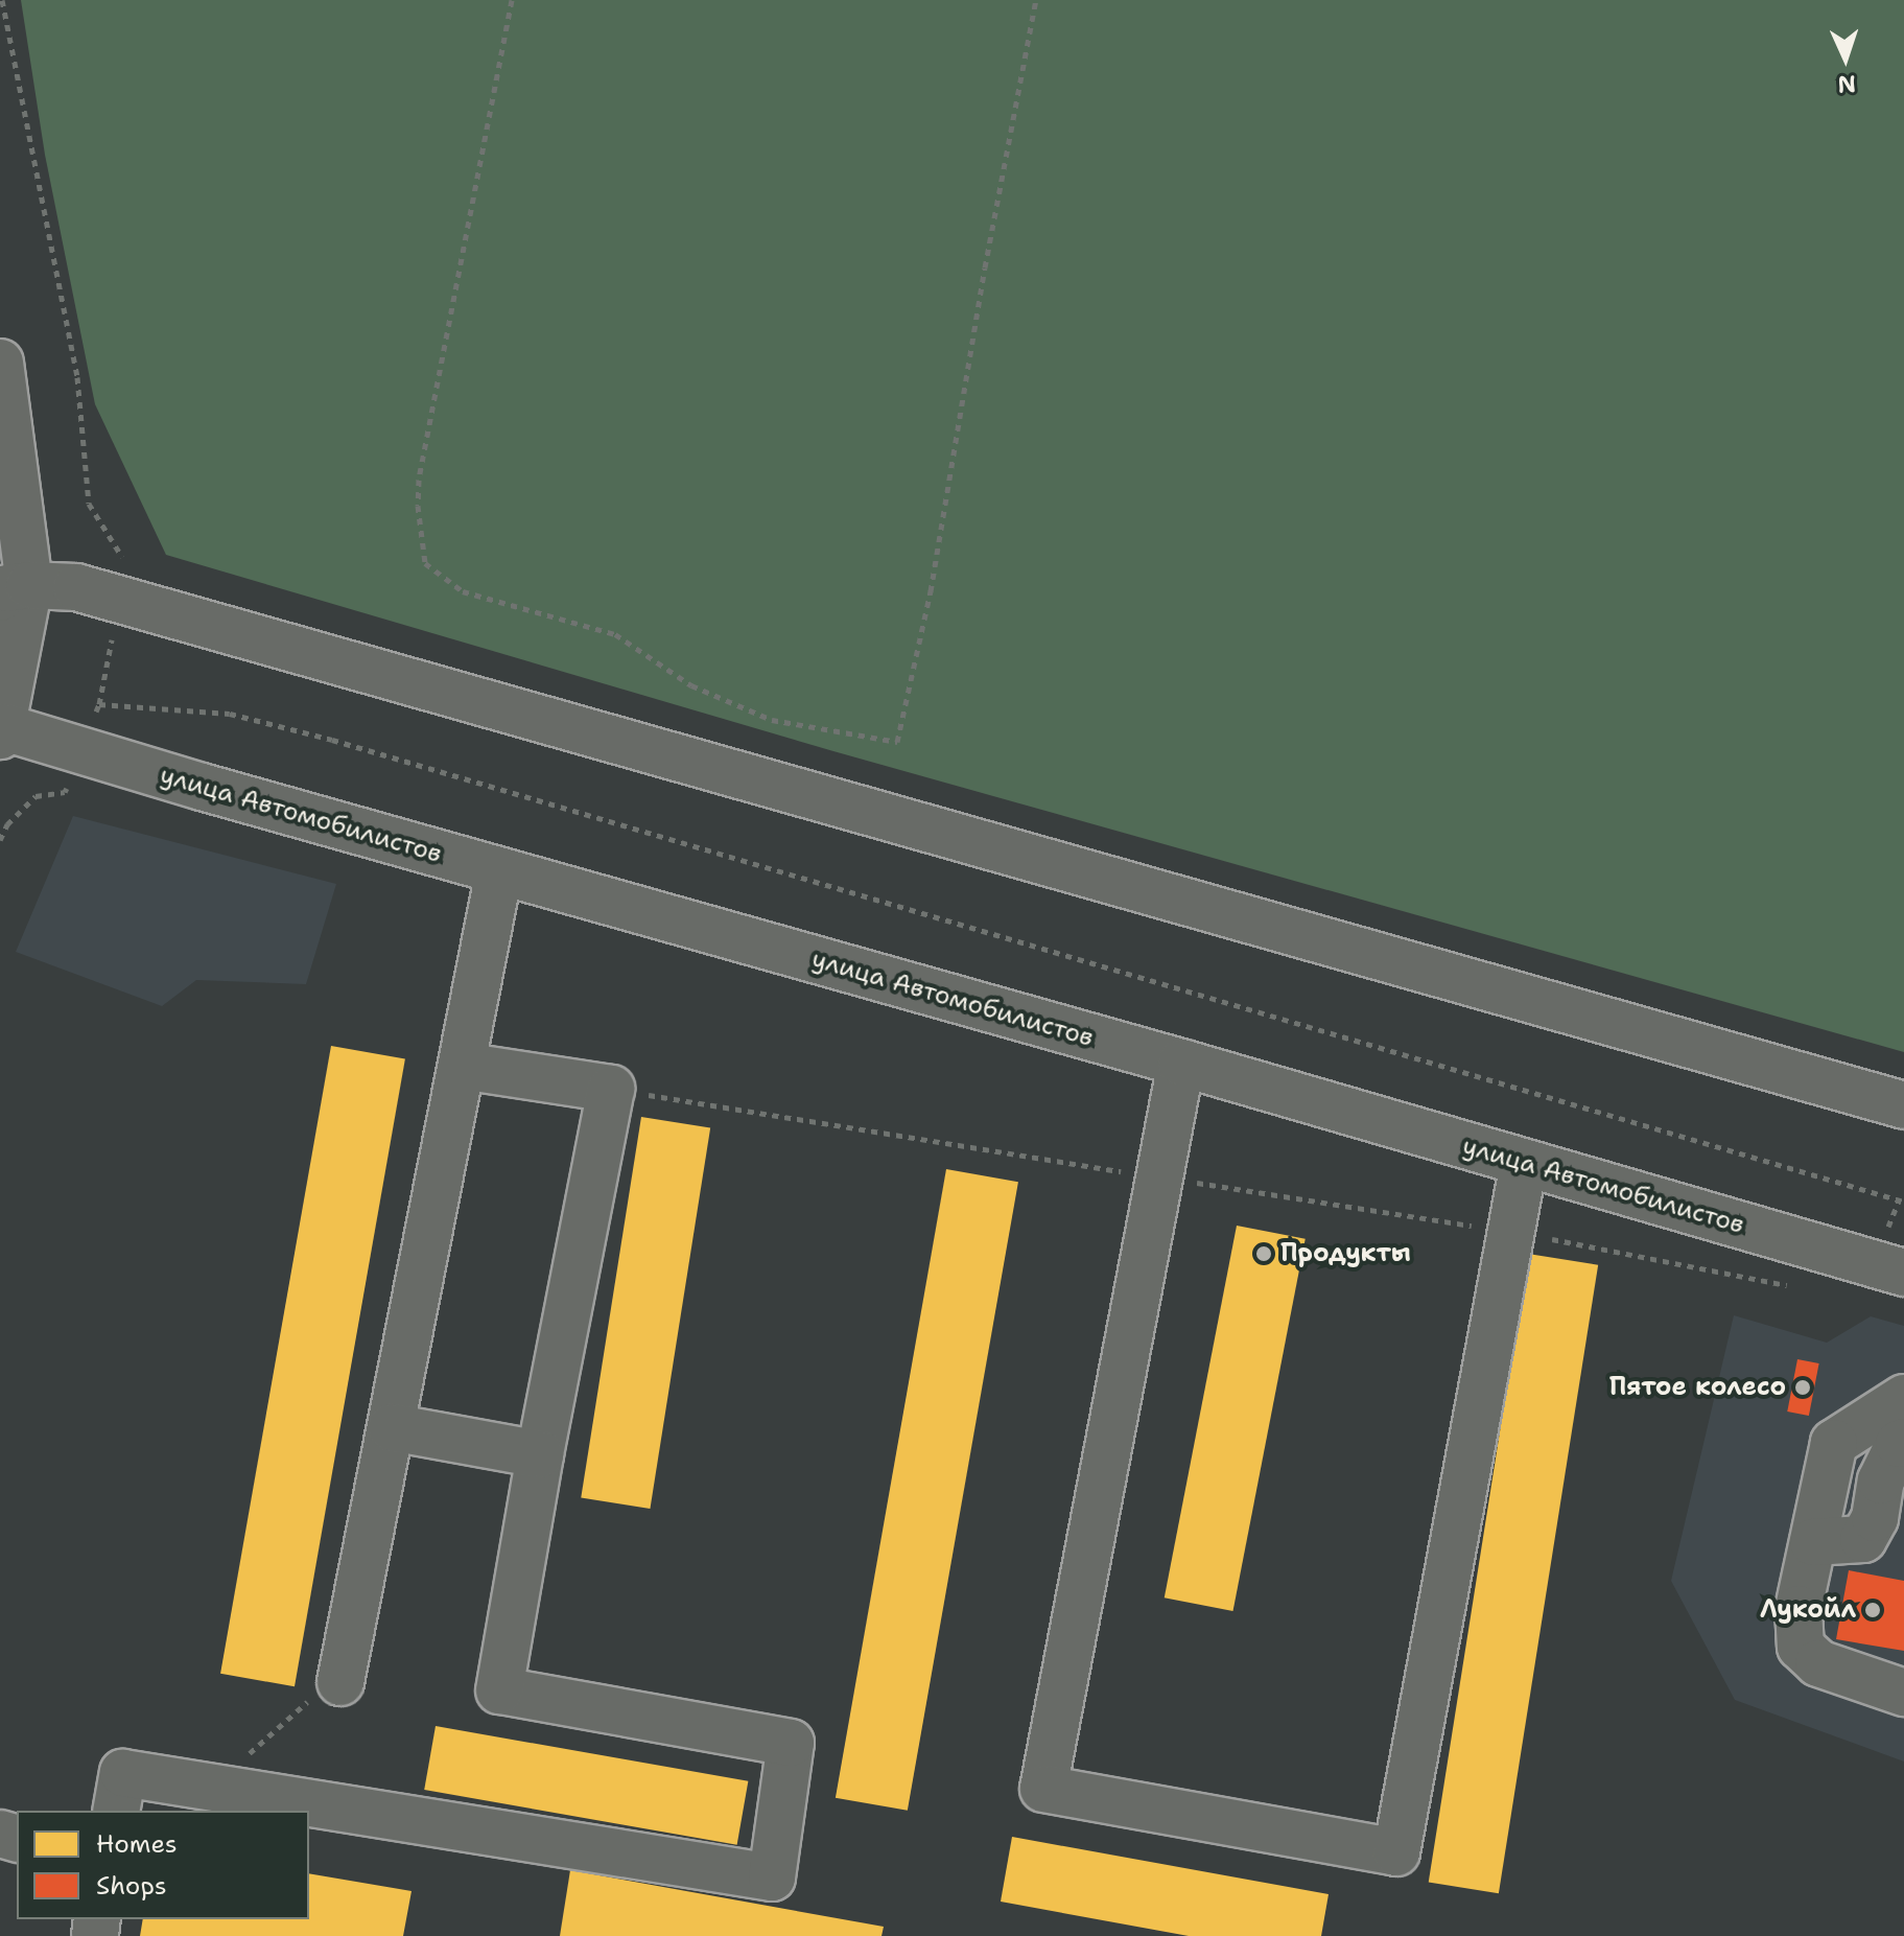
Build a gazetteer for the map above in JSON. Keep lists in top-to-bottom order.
{
  "streets": {
    "main road": ["улица Автомобилистов"]
  },
  "places": ["Продукты", "Пятое колесо", "Лукойл"],
  "legend": ["Homes", "Shops"],
  "north": "bottom"
}
